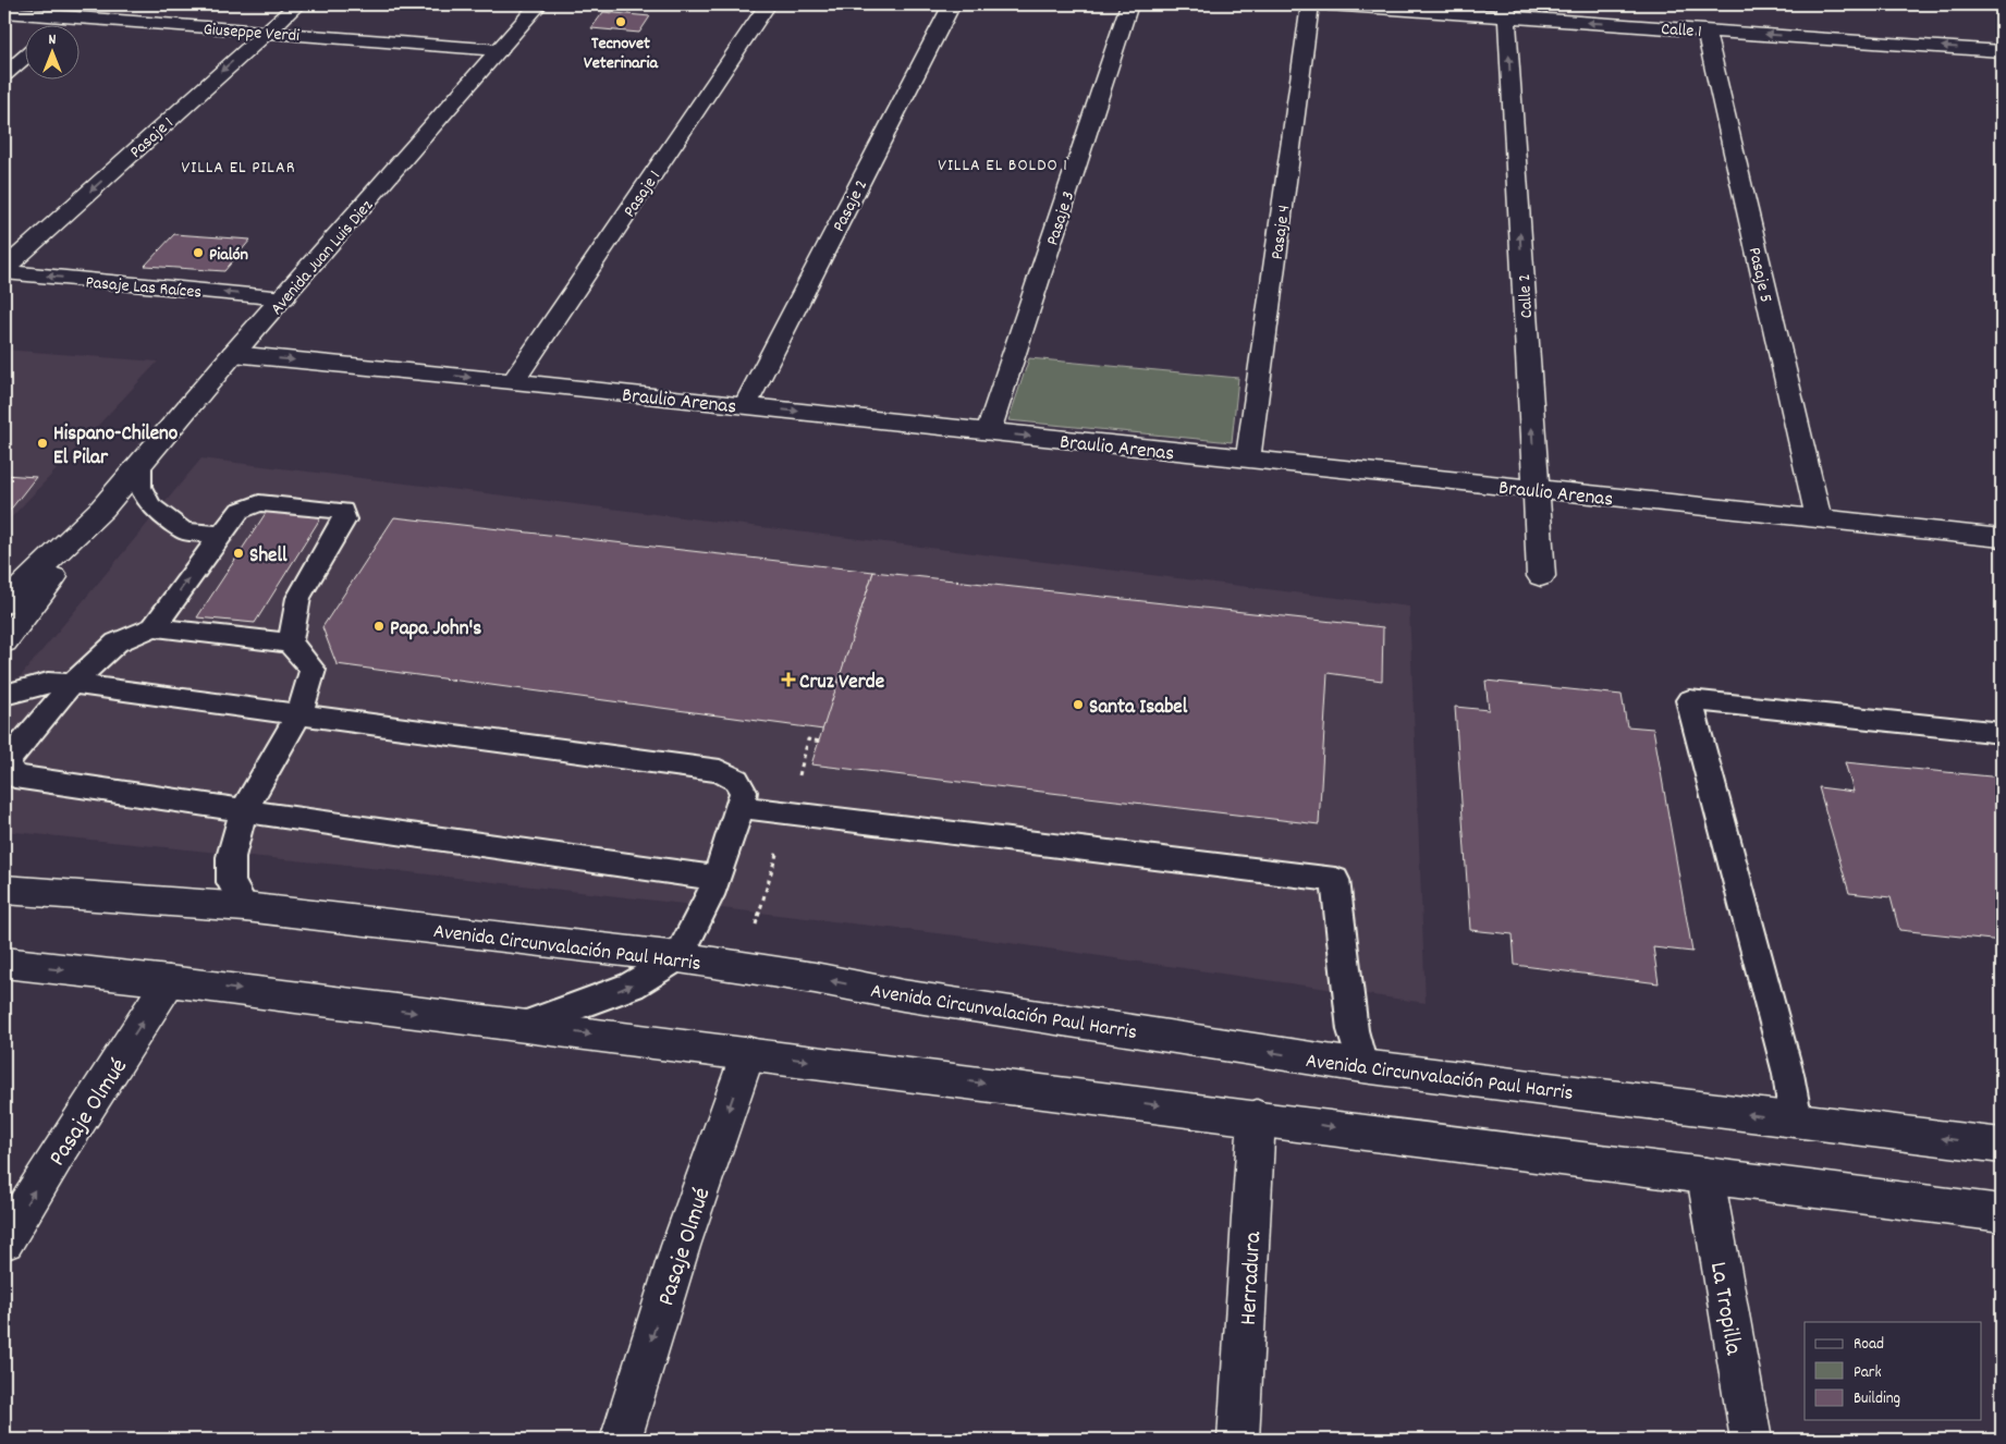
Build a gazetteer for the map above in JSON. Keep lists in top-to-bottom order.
{
  "streets": {
    "street": [
      "Calle 1",
      "Giuseppe Verdi",
      "Pasaje 1",
      "Pasaje 2",
      "Pasaje 3",
      "Pasaje 4",
      "Avenida Juan Luis Diez",
      "Pasaje 5",
      "Pasaje Las Raíces",
      "Calle 2",
      "Braulio Arenas",
      "Avenida Circunvalación Paul Harris",
      "Pasaje Olmué",
      "Herradura",
      "La Tropilla"
    ]
  },
  "crossings": [
    ["Calle 1", "Pasaje 5"],
    ["Calle 1", "Calle 2"],
    ["Giuseppe Verdi", "Pasaje 1"],
    ["Giuseppe Verdi", "Avenida Juan Luis Diez"],
    ["Pasaje 1", "Pasaje Las Raíces"],
    ["Pasaje 1", "Braulio Arenas"],
    ["Pasaje 2", "Braulio Arenas"],
    ["Pasaje 3", "Braulio Arenas"],
    ["Pasaje 4", "Braulio Arenas"],
    ["Avenida Juan Luis Diez", "Pasaje Las Raíces"],
    ["Avenida Juan Luis Diez", "Braulio Arenas"],
    ["Pasaje 5", "Braulio Arenas"],
    ["Calle 2", "Braulio Arenas"]
  ],
  "one_way": [
    "Calle 1",
    "Pasaje 1",
    "Pasaje Las Raíces",
    "Calle 2",
    "Braulio Arenas"
  ],
  "districts": ["VILLA EL BOLDO 1", "VILLA EL PILAR"],
  "places": {
    "other": [
      "Tecnovet Veterinaria",
      "Pialón",
      "Hispano-Chileno El Pilar",
      "Shell",
      "Papa John's",
      "Santa Isabel"
    ],
    "health": ["Cruz Verde"]
  },
  "legend": ["Road", "Park", "Building"],
  "north": "top"
}
